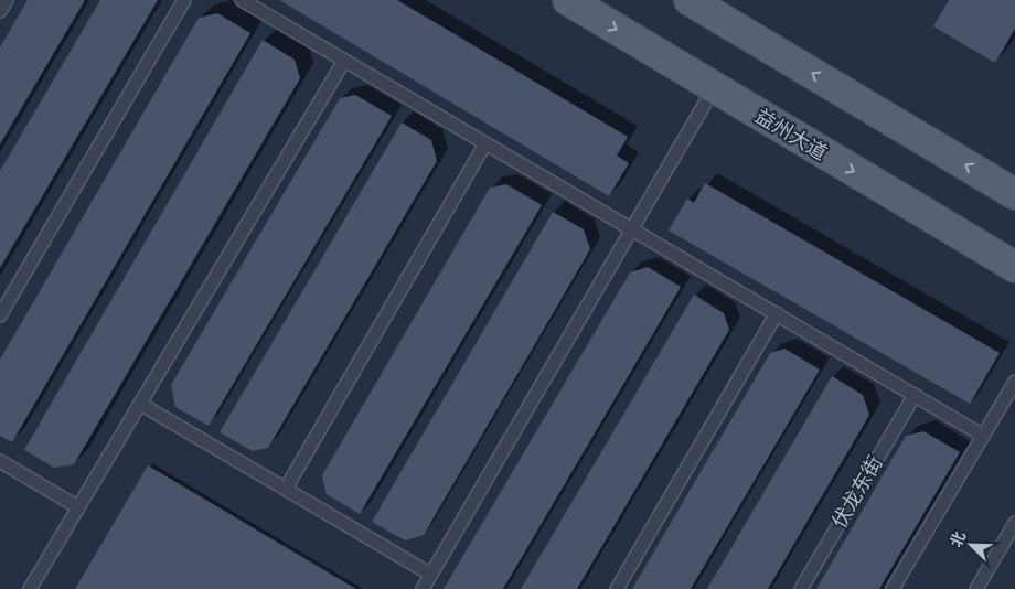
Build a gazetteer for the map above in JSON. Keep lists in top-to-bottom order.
{
  "streets": {
    "main road": ["益州大道"],
    "lane": ["伏龙东街"]
  },
  "north": "top left"
}
